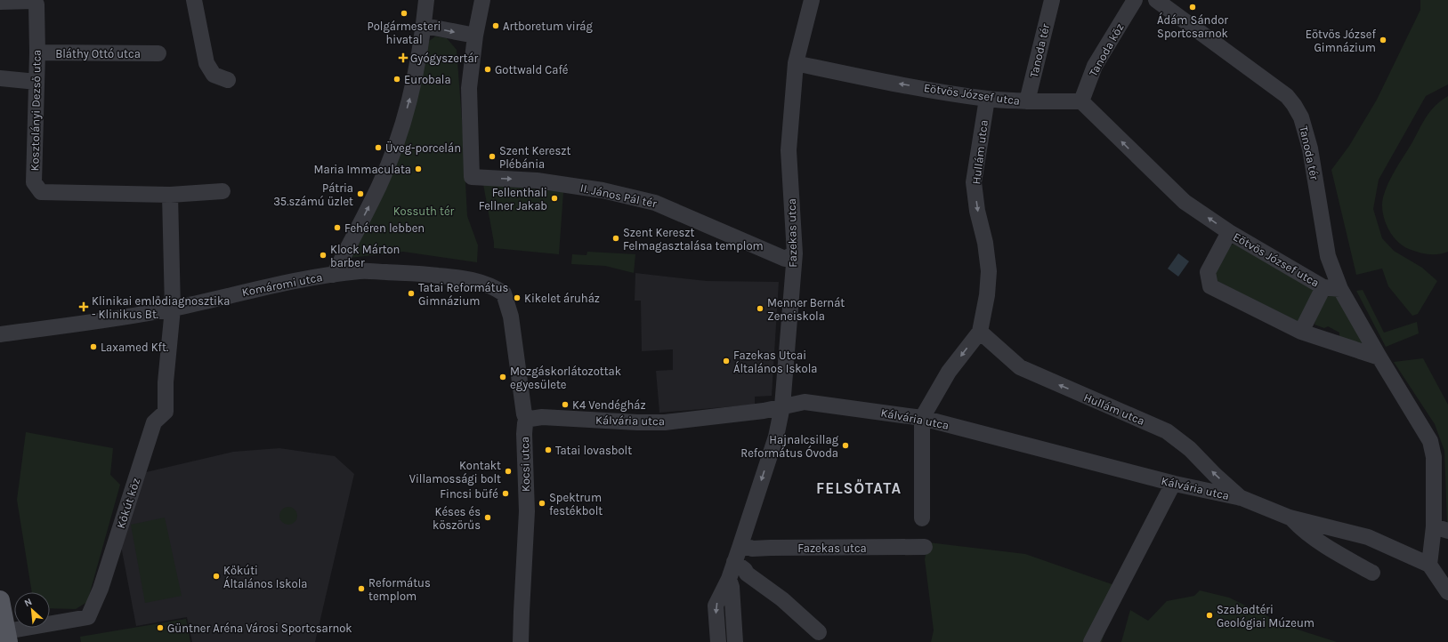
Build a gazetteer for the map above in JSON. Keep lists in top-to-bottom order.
{
  "streets": {
    "street": [
      "Tanoda köz",
      "Tanoda tér",
      "Bláthy Ottó utca",
      "Eötvös József utca",
      "Kosztolányi Dezső utca",
      "Hullám utca",
      "II. János Pál tér",
      "Fazekas utca",
      "Komáromi utca",
      "Kálvária utca",
      "Kocsi utca",
      "Kőkút köz"
    ]
  },
  "crossings": [
    ["Tanoda köz", "Eötvös József utca"],
    ["Tanoda tér", "Eötvös József utca"],
    ["Bláthy Ottó utca", "Kosztolányi Dezső utca"],
    ["Eötvös József utca", "Hullám utca"],
    ["Eötvös József utca", "Fazekas utca"],
    ["Hullám utca", "Kálvária utca"],
    ["II. János Pál tér", "Fazekas utca"],
    ["Fazekas utca", "Kálvária utca"],
    ["Komáromi utca", "Kőkút köz"],
    ["Kálvária utca", "Kocsi utca"]
  ],
  "one_way": ["Eötvös József utca", "II. János Pál tér"],
  "districts": ["FELSŐTATA"],
  "parks": ["Kossuth tér"],
  "places": {
    "other": [
      "Ádám Sándor Sportcsarnok",
      "Polgármesteri hivatal",
      "Artboretum virág",
      "Eötvös József Gimnázium",
      "Gottwald Café",
      "Eurobala",
      "Üveg-porcelán",
      "Szent Kereszt Plébánia",
      "Maria Immaculata",
      "Pátria 35.számú üzlet",
      "Fellenthali Fellner Jakab",
      "Fehéren lebben",
      "Szent Kereszt Felmagasztalása templom",
      "Klock Márton barber",
      "Tatai Református Gimnázium",
      "Kikelet áruház",
      "Menner Bernát Zeneiskola",
      "Laxamed Kft.",
      "Fazekas Utcai Általános Iskola",
      "Mozgáskorlátozottak egyesülete",
      "K4 Vendégház",
      "Hajnalcsillag Református Óvoda",
      "Tatai lovasbolt",
      "Kontakt Villamossági bolt",
      "Fincsi büfé",
      "Spektrum festékbolt",
      "Késes és köszörűs",
      "Kőkúti Általános Iskola",
      "Református templom",
      "Szabadtéri Geológiai Múzeum",
      "Güntner Aréna Városi Sportcsarnok"
    ],
    "health": ["Gyógyszertár", "Klinikai emlődiagnosztika - Klinikus Bt."]
  },
  "north": "top left"
}
